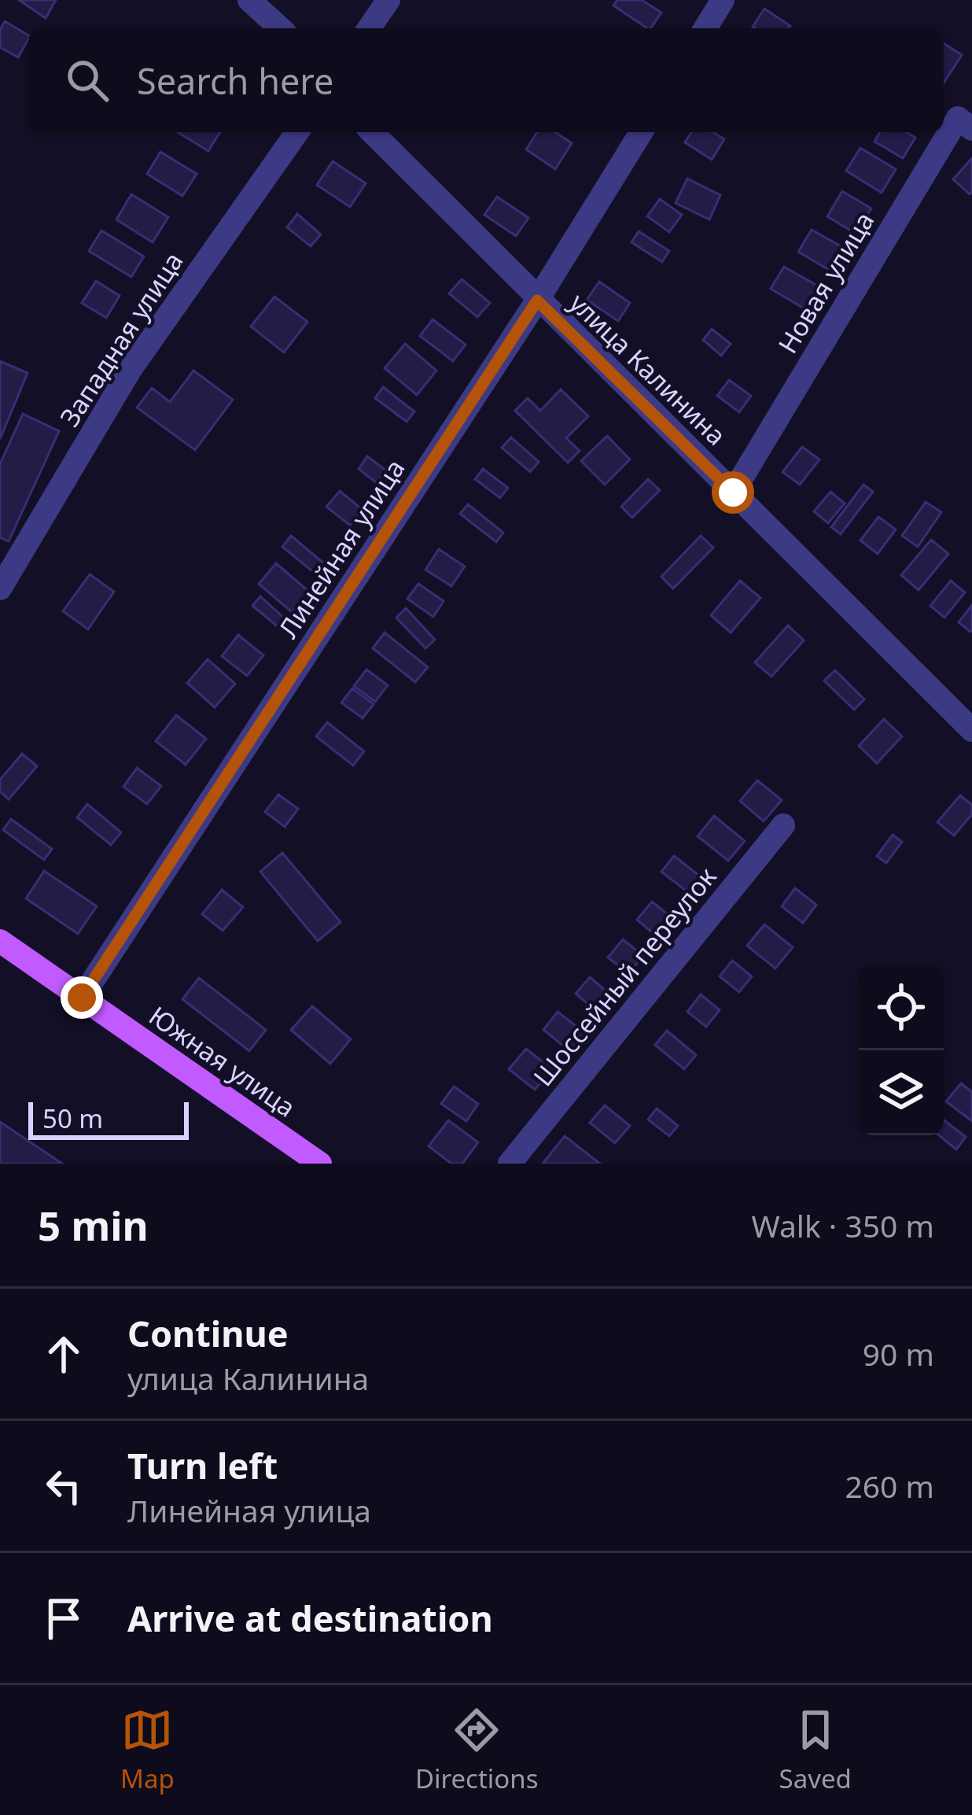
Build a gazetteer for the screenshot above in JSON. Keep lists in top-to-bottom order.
{
  "streets": {
    "main road": ["Южная улица"],
    "street": [
      "Новая улица",
      "Западная улица",
      "улица Калинина",
      "Линейная улица",
      "Шоссейный переулок"
    ]
  },
  "crossings": [
    ["Новая улица", "улица Калинина"],
    ["улица Калинина", "Линейная улица"],
    ["Линейная улица", "Южная улица"]
  ],
  "scale_bar": "50 m",
  "page": {
    "search": "Search here",
    "scale": "50 m",
    "heading": ["5 min", "Walk · 350 m"],
    "list": [
      ["Continue", "улица Калинина", "90 m"],
      ["Turn left", "Линейная улица", "260 m"],
      "Arrive at destination"
    ],
    "nav": ["Map", "Directions", "Saved"]
  }
}
